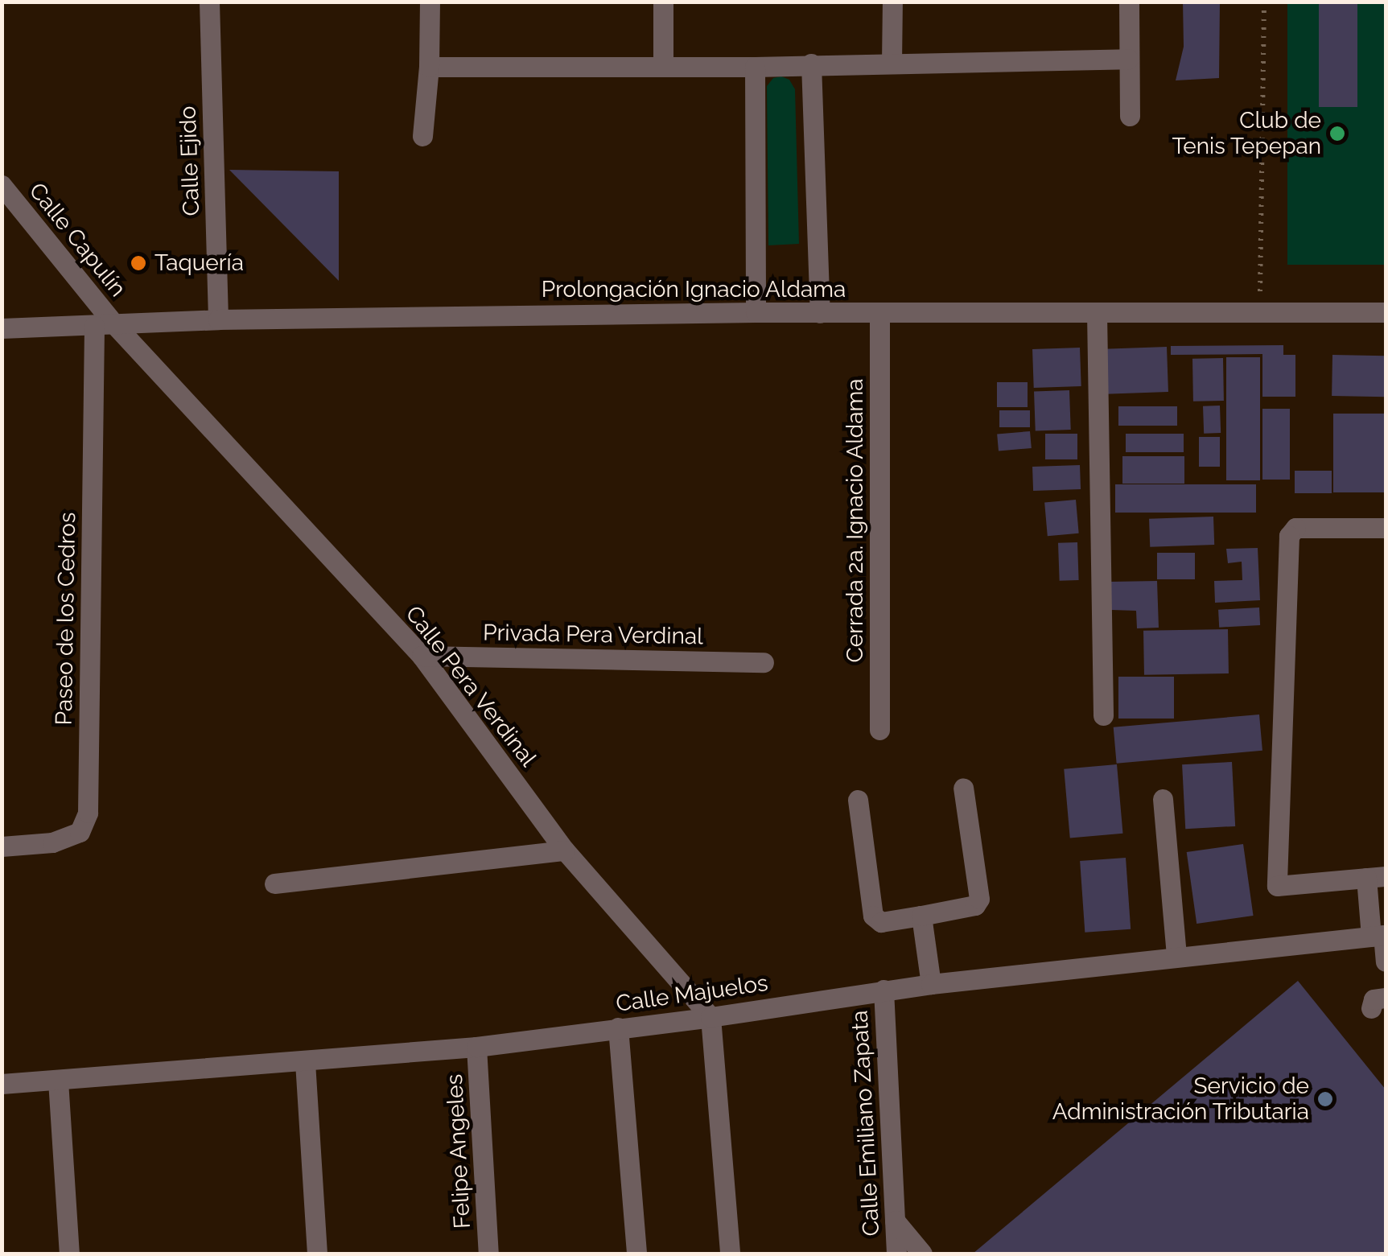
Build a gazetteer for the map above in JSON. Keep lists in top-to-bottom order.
{
  "streets": {
    "street": [
      "Calle Ejido",
      "Calle Capulín",
      "Prolongación Ignacio Aldama",
      "Cerrada 2a. Ignacio Aldama",
      "Paseo de los Cedros",
      "Privada Pera Verdinal",
      "Calle Pera Verdinal",
      "Calle Majuelos",
      "Calle Emiliano Zapata",
      "Felipe Angeles"
    ]
  },
  "crossings": [
    ["Calle Ejido", "Prolongación Ignacio Aldama"],
    ["Calle Capulín", "Prolongación Ignacio Aldama"],
    ["Calle Capulín", "Paseo de los Cedros"],
    ["Calle Capulín", "Calle Pera Verdinal"],
    ["Prolongación Ignacio Aldama", "Cerrada 2a. Ignacio Aldama"],
    ["Prolongación Ignacio Aldama", "Paseo de los Cedros"],
    ["Prolongación Ignacio Aldama", "Calle Pera Verdinal"],
    ["Paseo de los Cedros", "Calle Pera Verdinal"],
    ["Privada Pera Verdinal", "Calle Pera Verdinal"],
    ["Calle Pera Verdinal", "Calle Majuelos"],
    ["Calle Majuelos", "Calle Emiliano Zapata"],
    ["Calle Majuelos", "Felipe Angeles"]
  ],
  "places": ["Club de Tenis Tepepan", "Taquería", "Servicio de Administración Tributaria"]
}
